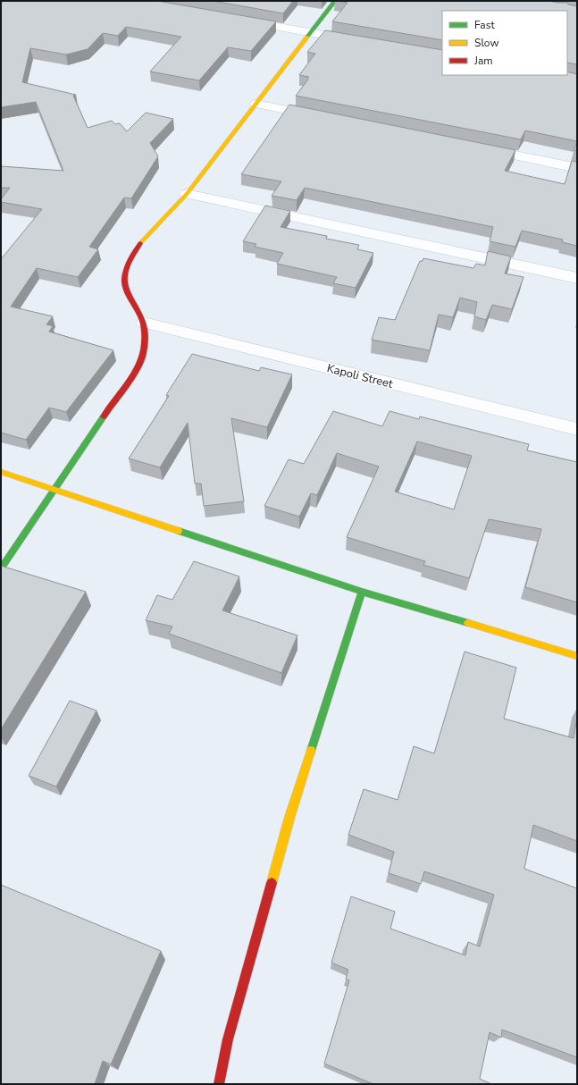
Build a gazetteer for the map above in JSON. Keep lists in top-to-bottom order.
{
  "streets": {
    "street": ["Kapoli Street"]
  },
  "legend": ["Fast", "Slow", "Jam"]
}
